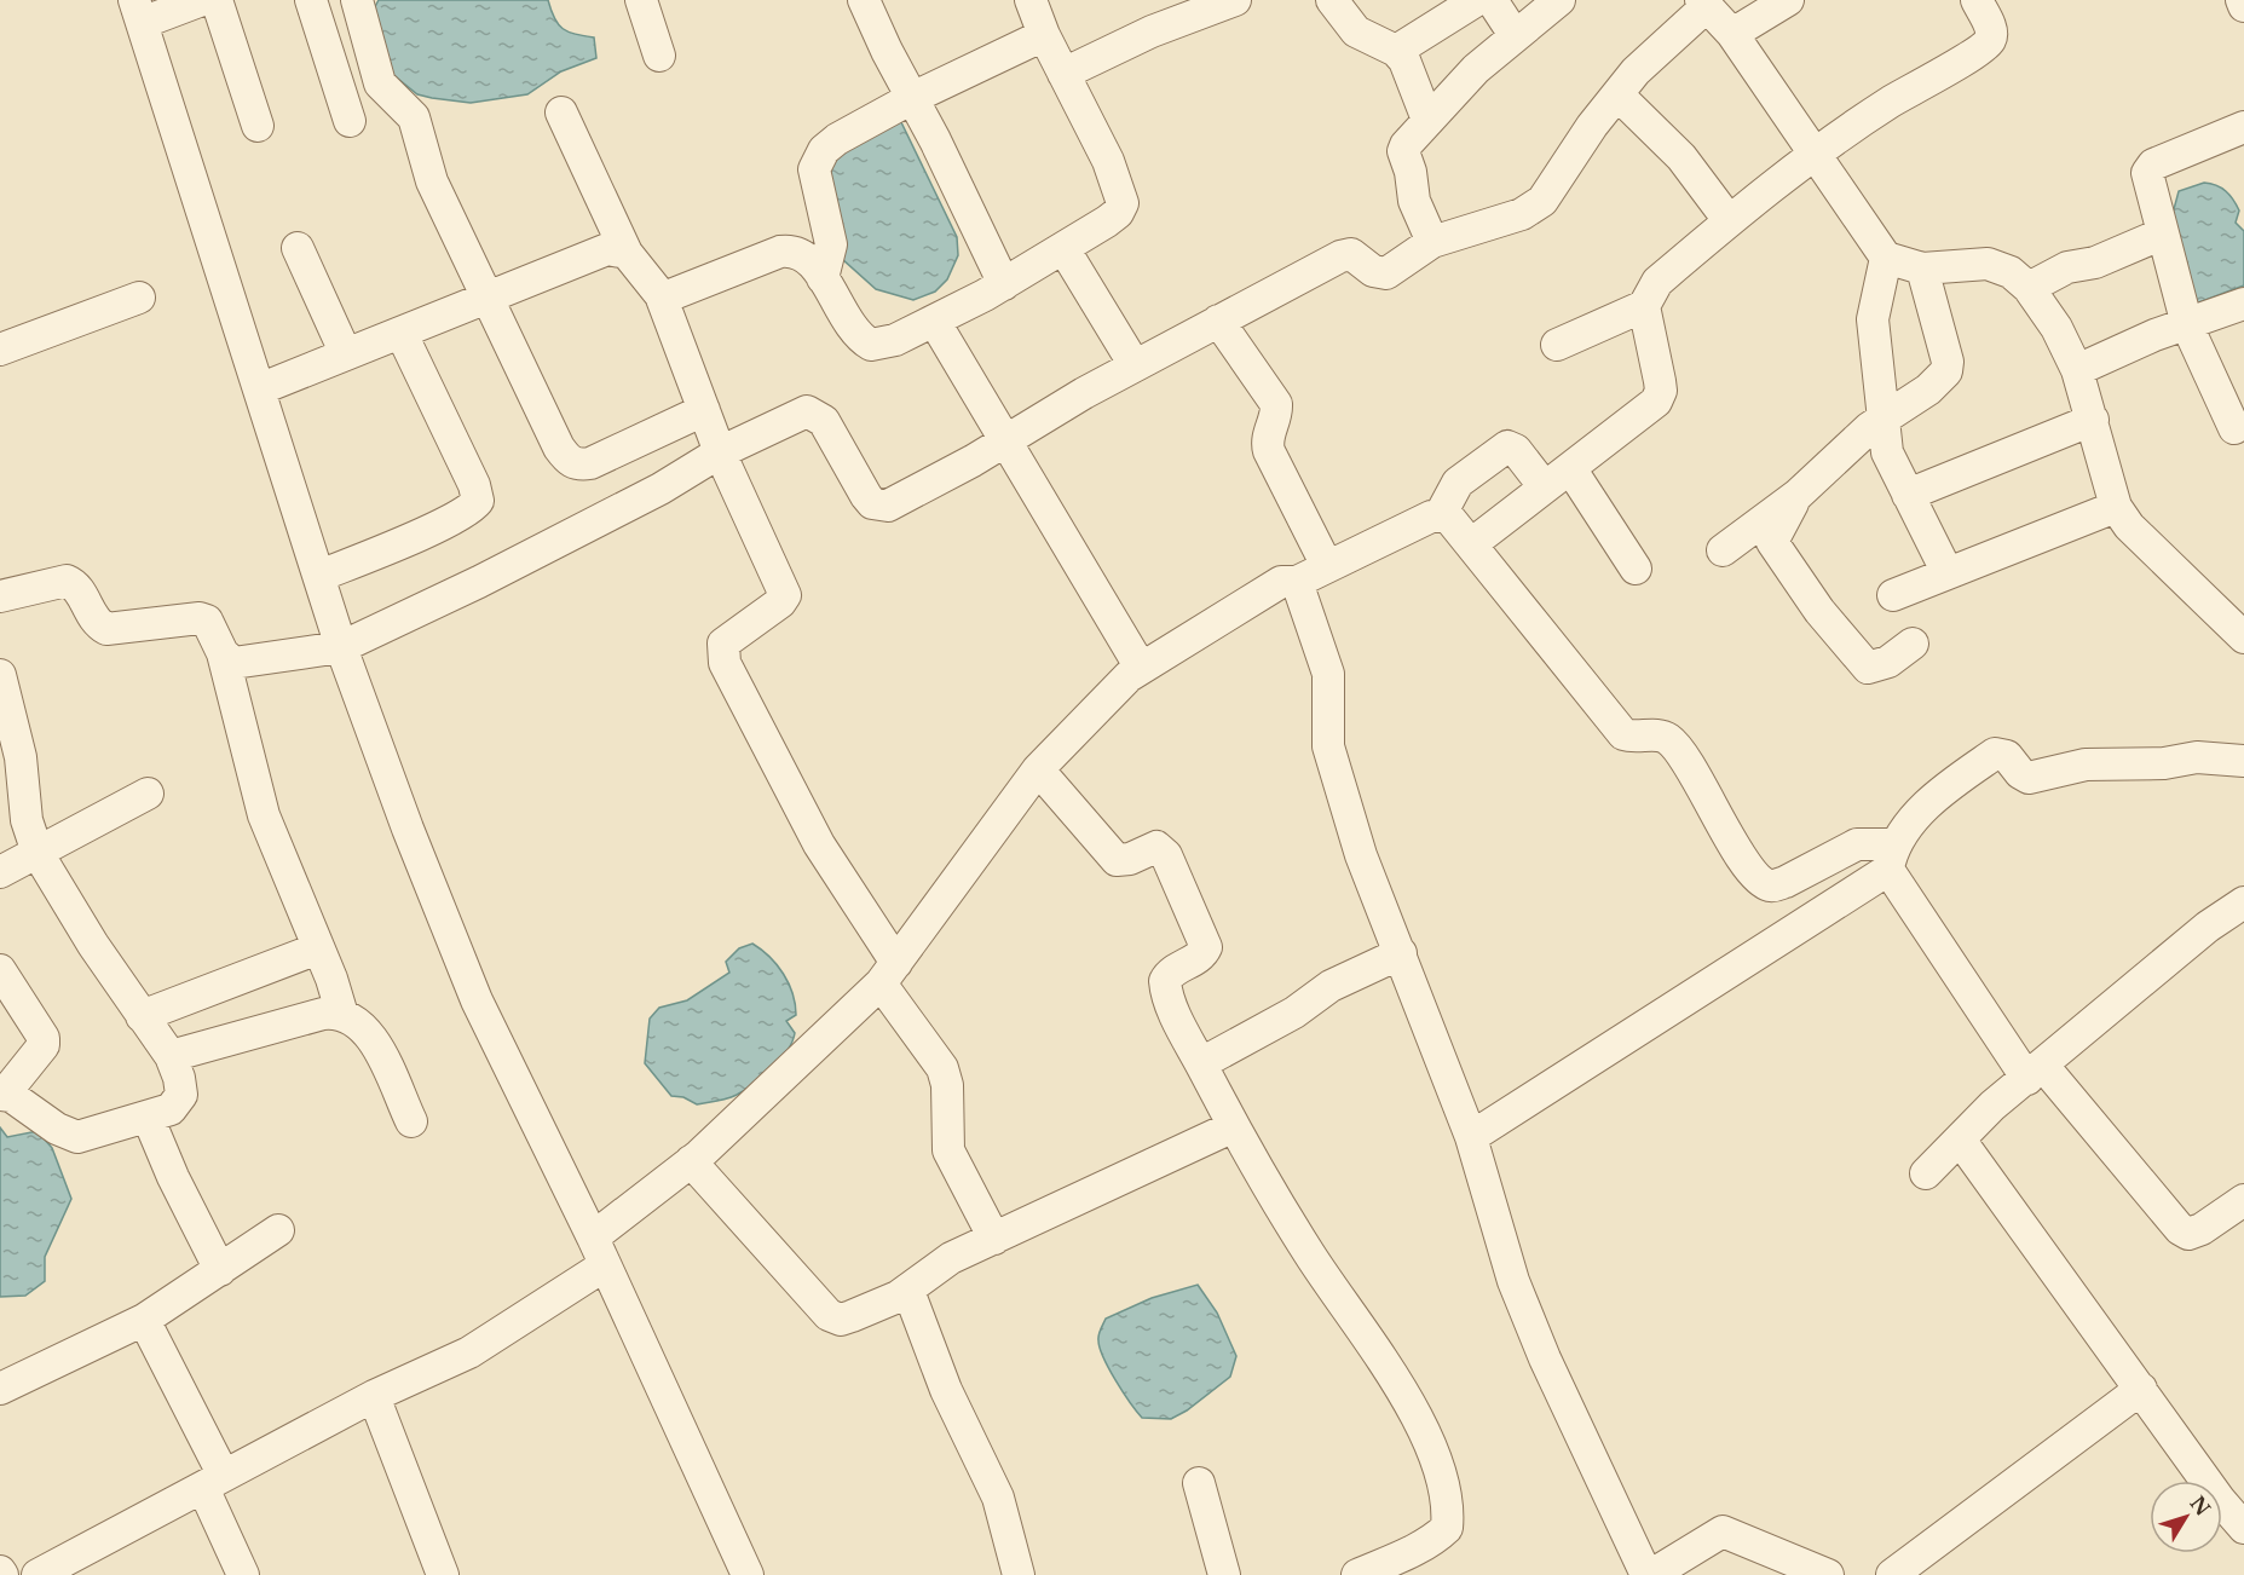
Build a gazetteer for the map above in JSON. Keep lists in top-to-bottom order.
{
  "north": "top right"
}
